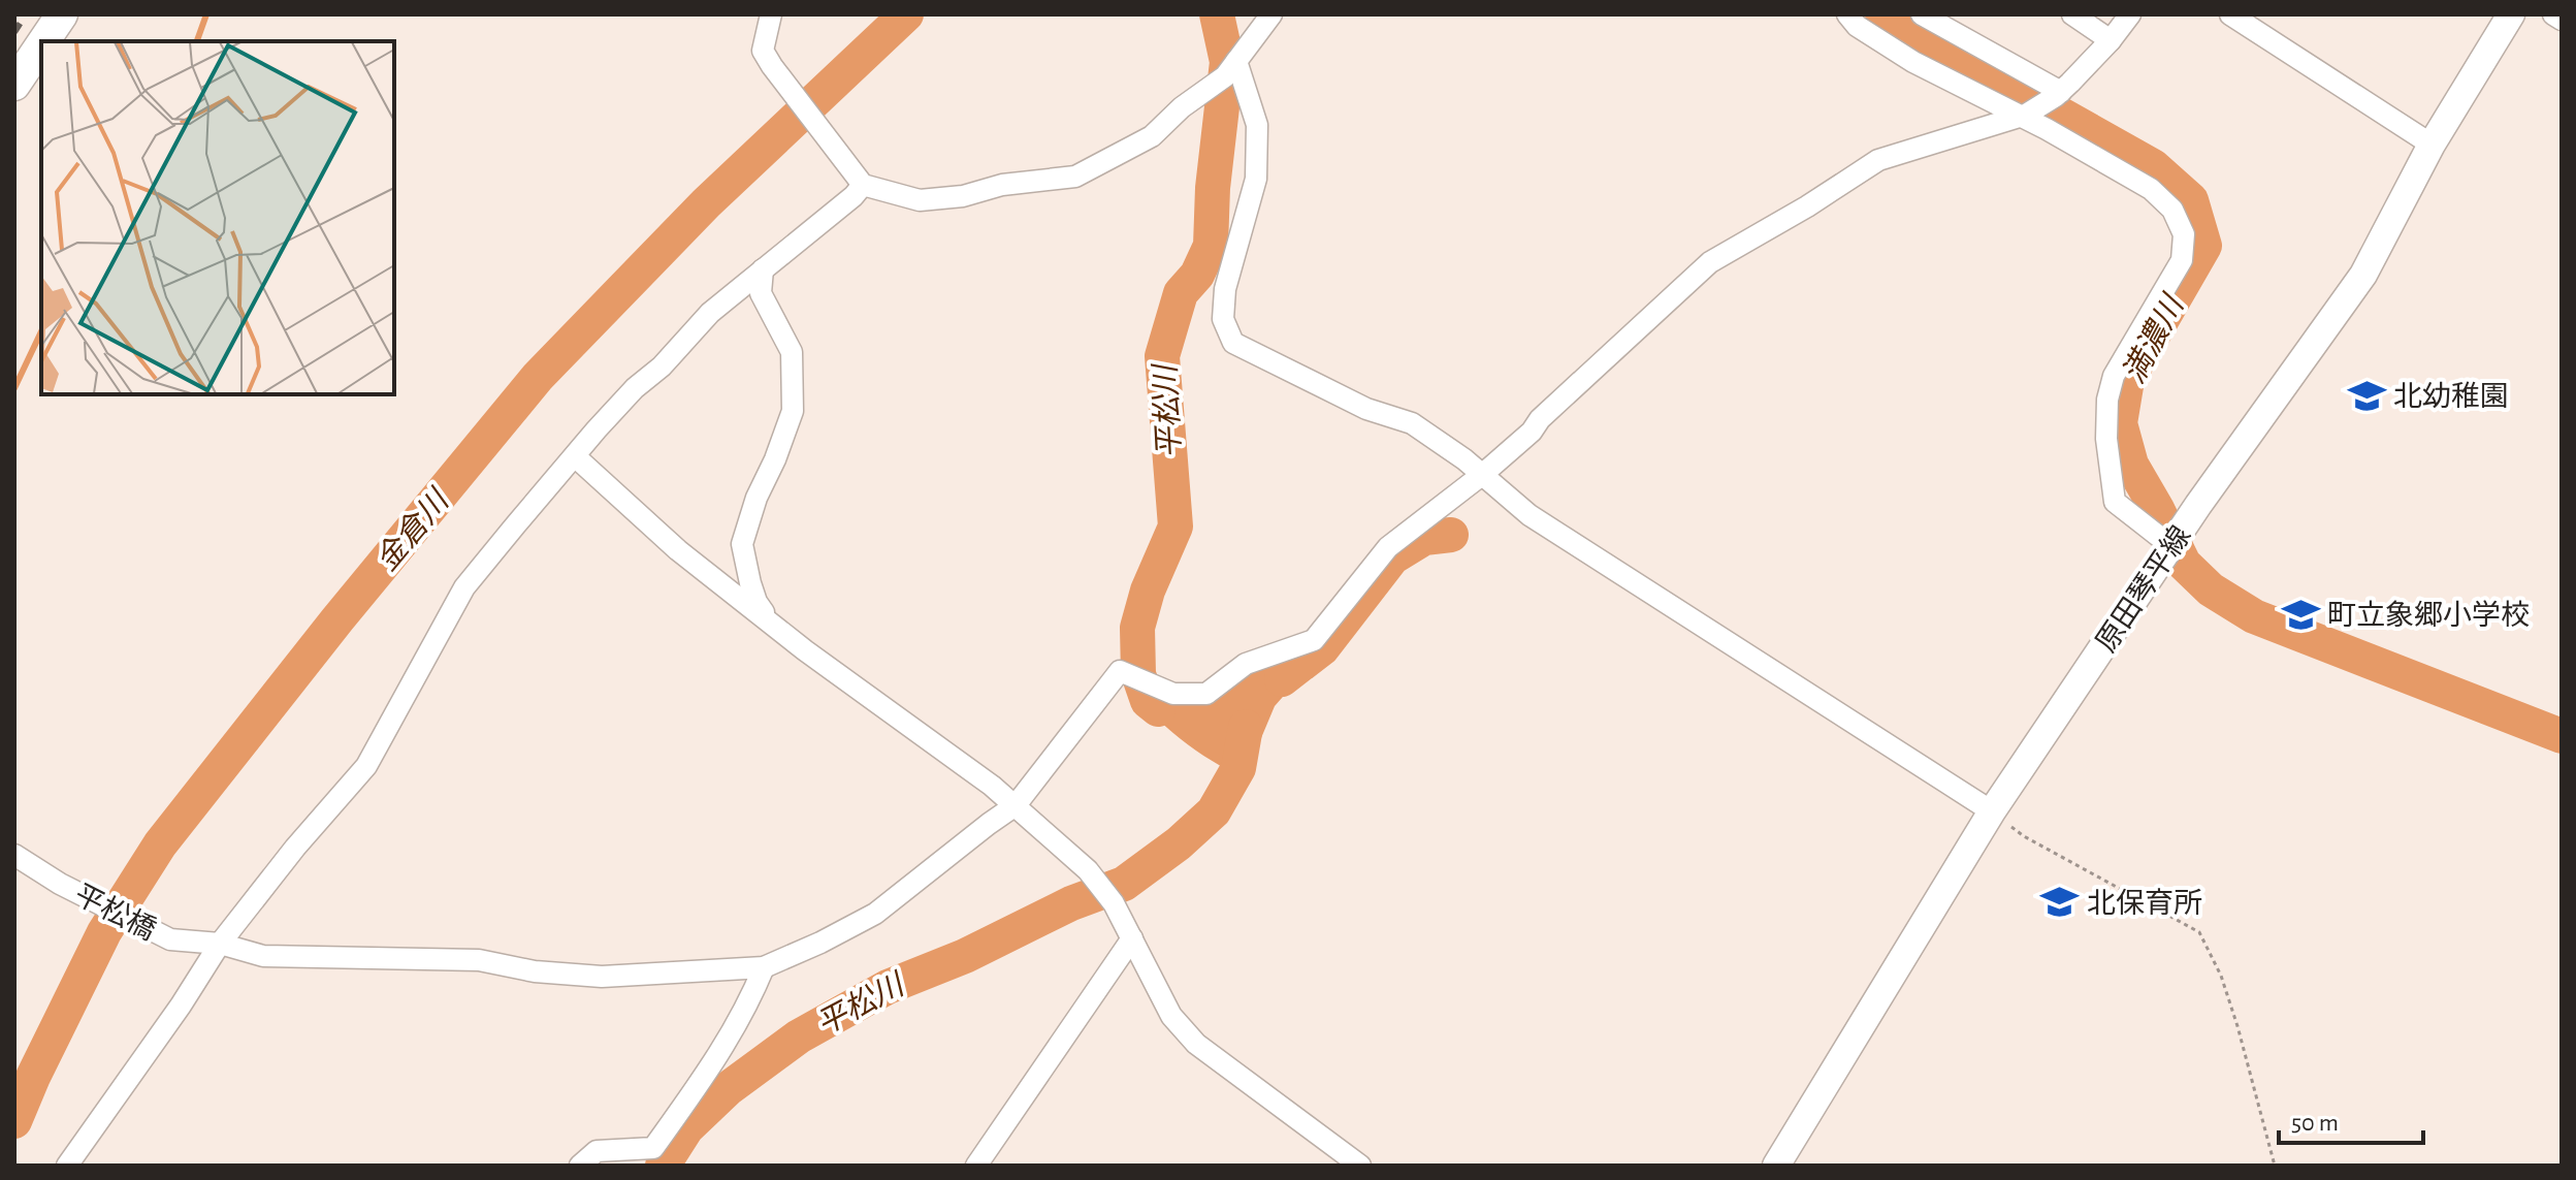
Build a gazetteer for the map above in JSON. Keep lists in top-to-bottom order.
{
  "streets": {
    "main road": ["原田琴平線"],
    "street": ["平松橋"]
  },
  "water": ["満濃川", "平松川", "金倉川"],
  "places": {
    "school or university": ["北幼稚園", "町立象郷小学校", "北保育所"]
  },
  "scale_bar": "50 m"
}
